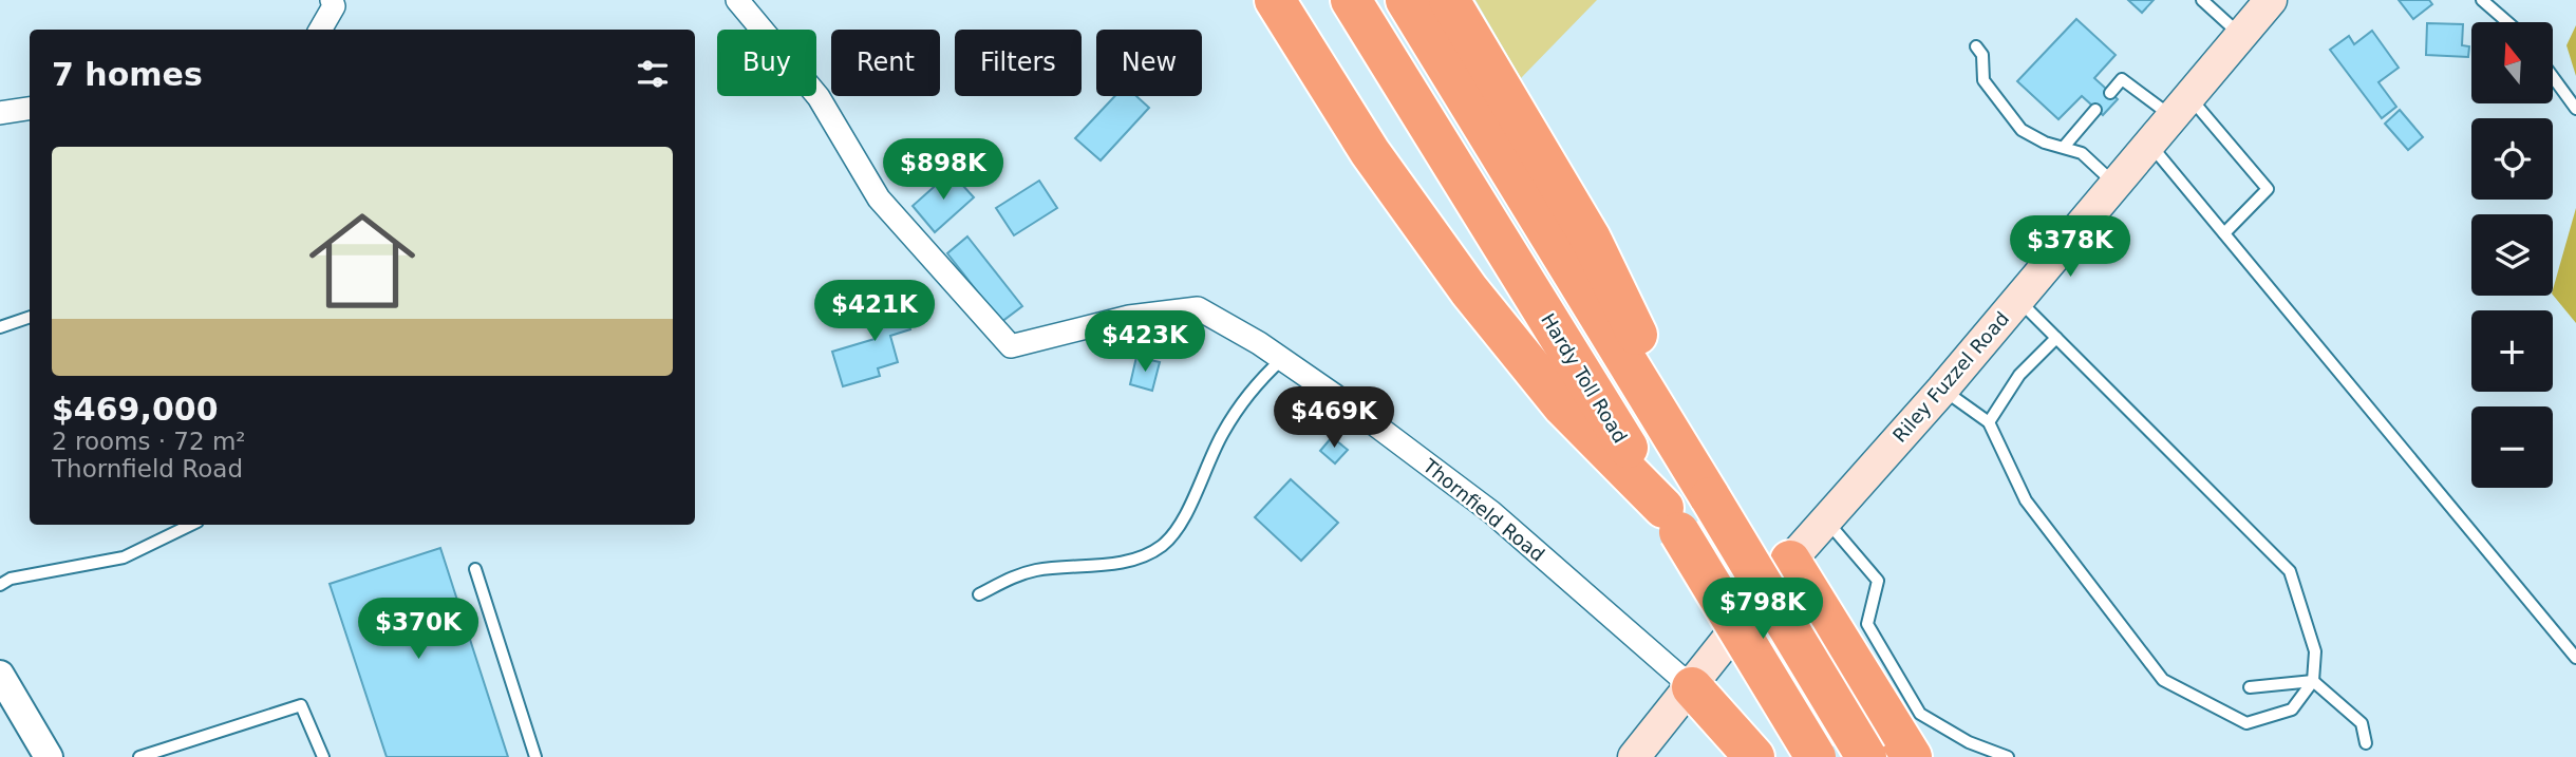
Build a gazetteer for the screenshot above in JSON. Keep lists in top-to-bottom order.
{
  "streets": {
    "highway": ["Hardy Toll Road"],
    "main road": ["Riley Fuzzel Road"],
    "street": ["Thornfield Road"]
  },
  "crossings": [
    ["Riley Fuzzel Road", "Thornfield Road"]
  ],
  "north": "top",
  "page": {
    "map_buttons": ["+", "−"],
    "chip": [
      "Buy",
      "Rent",
      "Filters",
      "New"
    ],
    "heading": "7 homes",
    "list": [
      {
        "name": "$469,000",
        "note": "2 rooms · 72 m² · Thornfield Road"
      }
    ],
    "price": [
      "$898K",
      "$378K",
      "$421K",
      "$423K",
      "$469K",
      "$798K",
      "$370K"
    ]
  }
}
